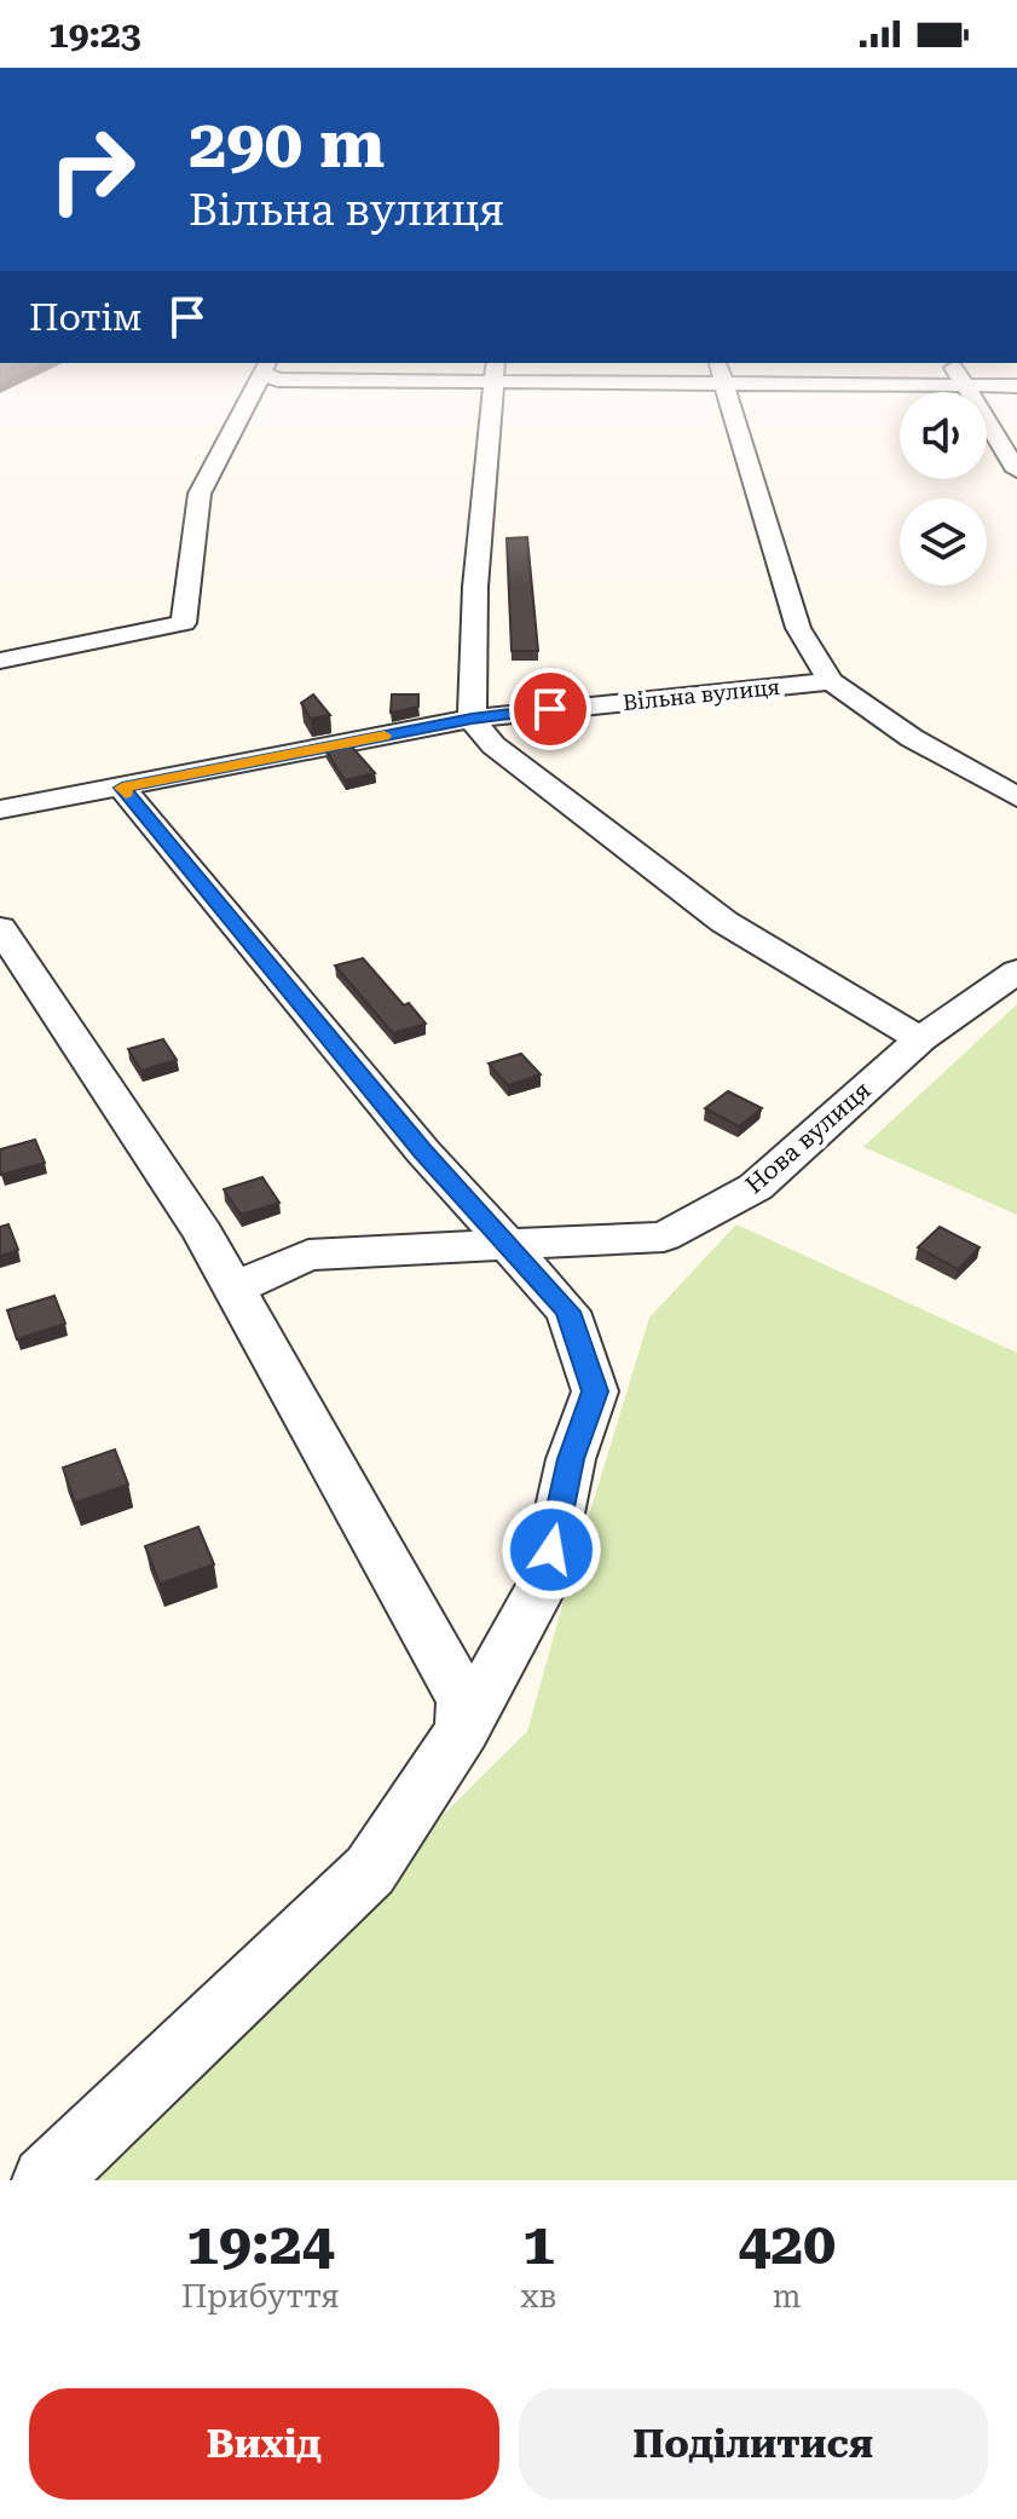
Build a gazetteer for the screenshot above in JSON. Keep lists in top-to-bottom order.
{
  "streets": {
    "street": ["Вільна вулиця", "Нова вулиця"]
  },
  "page": {
    "status": "19:23",
    "turn": ["290 m", "Вільна вулиця"],
    "then": "Потім",
    "eta": [
      "19:24",
      "Прибуття",
      "1",
      "хв",
      "420",
      "m"
    ],
    "buttons": ["Вихід", "Поділитися"]
  }
}
